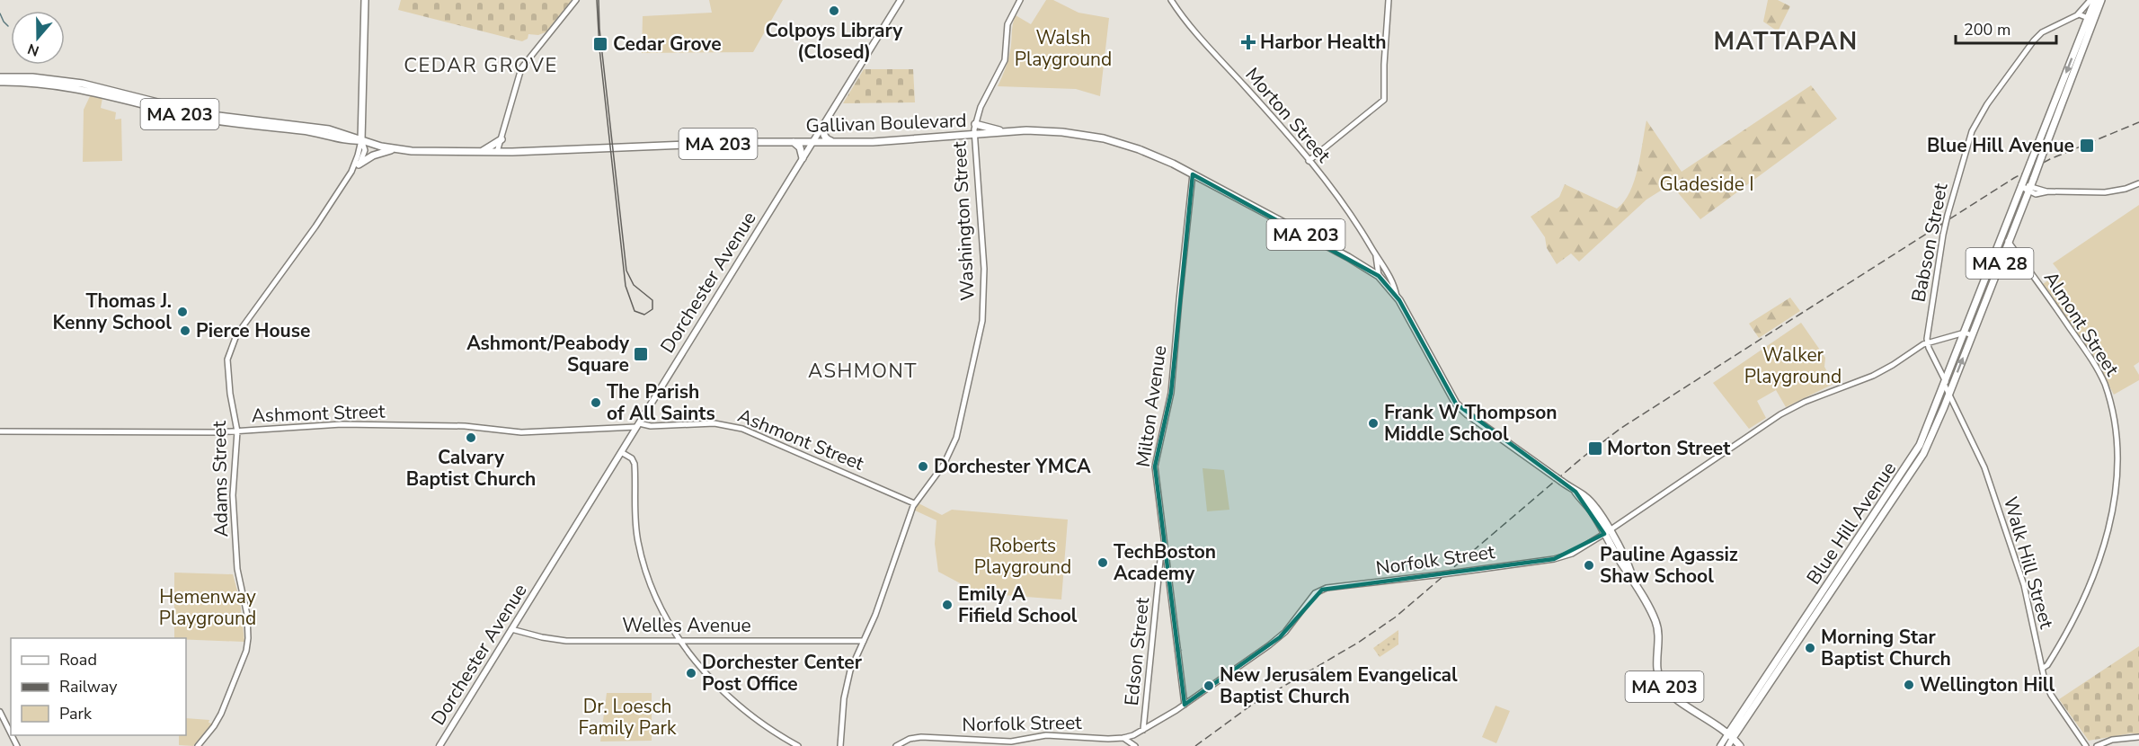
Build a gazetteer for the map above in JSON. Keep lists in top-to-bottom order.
{
  "streets": {
    "highway": [
      "MA 203",
      "Morton Street",
      "Gallivan Boulevard",
      "MA 28",
      "Blue Hill Avenue"
    ],
    "main road": [
      "Washington Street",
      "Babson Street",
      "Dorchester Avenue",
      "Almont Street",
      "Milton Avenue",
      "Ashmont Street",
      "Adams Street",
      "Norfolk Street",
      "Walk Hill Street",
      "Welles Avenue",
      "Edson Street"
    ]
  },
  "crossings": [
    ["Morton Street", "Gallivan Boulevard"],
    ["Morton Street", "Blue Hill Avenue"],
    ["Morton Street", "Norfolk Street"],
    ["Gallivan Boulevard", "Washington Street"],
    ["Gallivan Boulevard", "Dorchester Avenue"],
    ["Gallivan Boulevard", "Milton Avenue"],
    ["Gallivan Boulevard", "Adams Street"],
    ["Washington Street", "Ashmont Street"],
    ["Washington Street", "Welles Avenue"],
    ["Babson Street", "Norfolk Street"],
    ["Dorchester Avenue", "Ashmont Street"],
    ["Dorchester Avenue", "Welles Avenue"],
    ["Almont Street", "Blue Hill Avenue"],
    ["Almont Street", "Walk Hill Street"],
    ["Milton Avenue", "Norfolk Street"],
    ["Milton Avenue", "Edson Street"],
    ["Ashmont Street", "Adams Street"],
    ["Blue Hill Avenue", "Norfolk Street"],
    ["Blue Hill Avenue", "Walk Hill Street"],
    ["Norfolk Street", "Edson Street"]
  ],
  "districts": ["MATTAPAN", "CEDAR GROVE", "ASHMONT"],
  "parks": [
    "Walsh Playground",
    "Gladeside I",
    "Walker Playground",
    "Roberts Playground",
    "Hemenway Playground",
    "Dr. Loesch Family Park"
  ],
  "places": {
    "other": [
      "Colpoys Library (Closed)",
      "Thomas J. Kenny School",
      "Pierce House",
      "The Parish of All Saints",
      "Frank W Thompson Middle School",
      "Calvary Baptist Church",
      "Dorchester YMCA",
      "TechBoston Academy",
      "Pauline Agassiz Shaw School",
      "Emily A Fifield School",
      "Morning Star Baptist Church",
      "Dorchester Center Post Office",
      "Wellington Hill",
      "New Jerusalem Evangelical Baptist Church"
    ],
    "health": ["Harbor Health"],
    "transit": [
      "Cedar Grove",
      "Blue Hill Avenue",
      "Ashmont/Peabody Square",
      "Morton Street"
    ]
  },
  "legend": ["Road", "Railway", "Park"],
  "scale_bar": "200 m",
  "north": "bottom"
}
